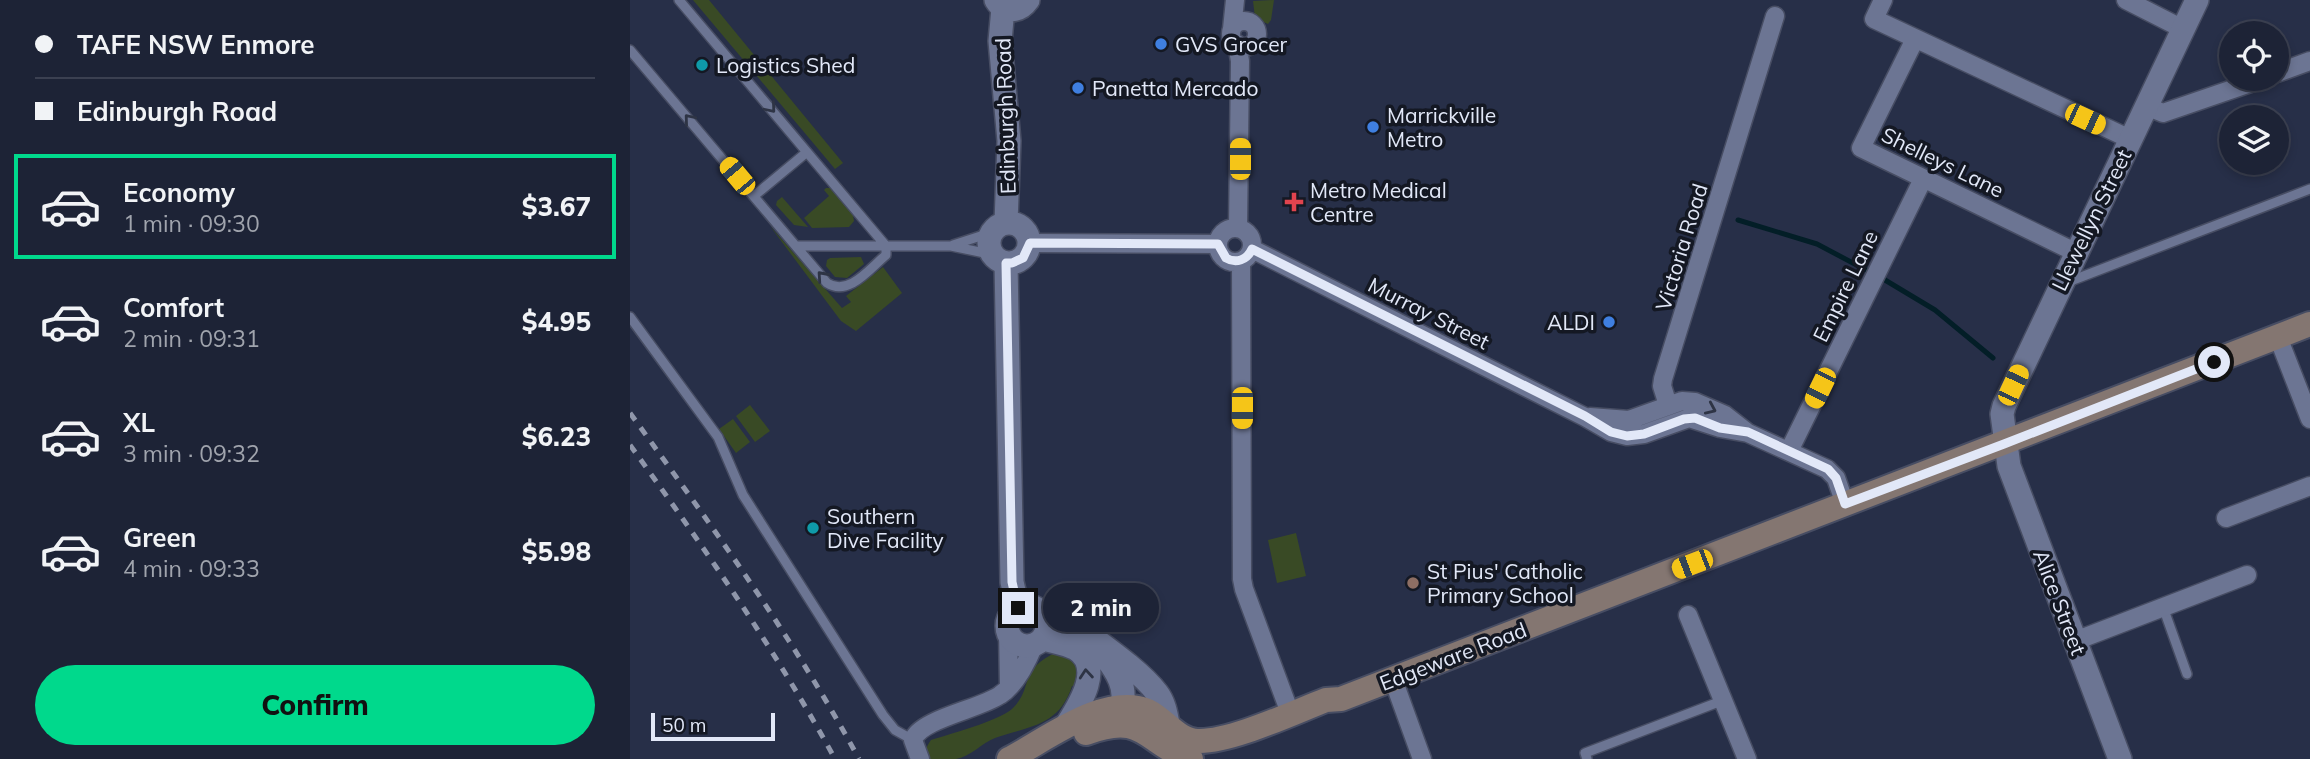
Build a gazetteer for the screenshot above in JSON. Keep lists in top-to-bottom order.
{
  "streets": {
    "main road": ["Edgeware Road"],
    "street": [
      "Edinburgh Road",
      "Shelleys Lane",
      "Llewellyn Street",
      "Victoria Road",
      "Empire Lane",
      "Murray Street",
      "Alice Street"
    ]
  },
  "crossings": [
    ["Shelleys Lane", "Llewellyn Street"],
    ["Shelleys Lane", "Empire Lane"],
    ["Llewellyn Street", "Alice Street"],
    ["Llewellyn Street", "Edgeware Road"],
    ["Victoria Road", "Murray Street"],
    ["Alice Street", "Edgeware Road"]
  ],
  "places": {
    "other": [
      "GVS Grocer",
      "Logistics Shed",
      "Panetta Mercado",
      "Marrickville Metro",
      "ALDI",
      "Southern Dive Facility",
      "St Pius' Catholic Primary School"
    ],
    "health": ["Metro Medical Centre"]
  },
  "scale_bar": "50 m",
  "page": {
    "banner": ["TAFE NSW Enmore", "Edinburgh Road"],
    "list": [
      {
        "name": "Economy",
        "note": "1 min · 09:30",
        "value": "$3.67"
      },
      {
        "name": "Comfort",
        "note": "2 min · 09:31",
        "value": "$4.95"
      },
      {
        "name": "XL",
        "note": "3 min · 09:32",
        "value": "$6.23"
      },
      {
        "name": "Green",
        "note": "4 min · 09:33",
        "value": "$5.98"
      }
    ],
    "bubble": "2 min",
    "buttons": "Confirm",
    "scale": "50 m"
  }
}
